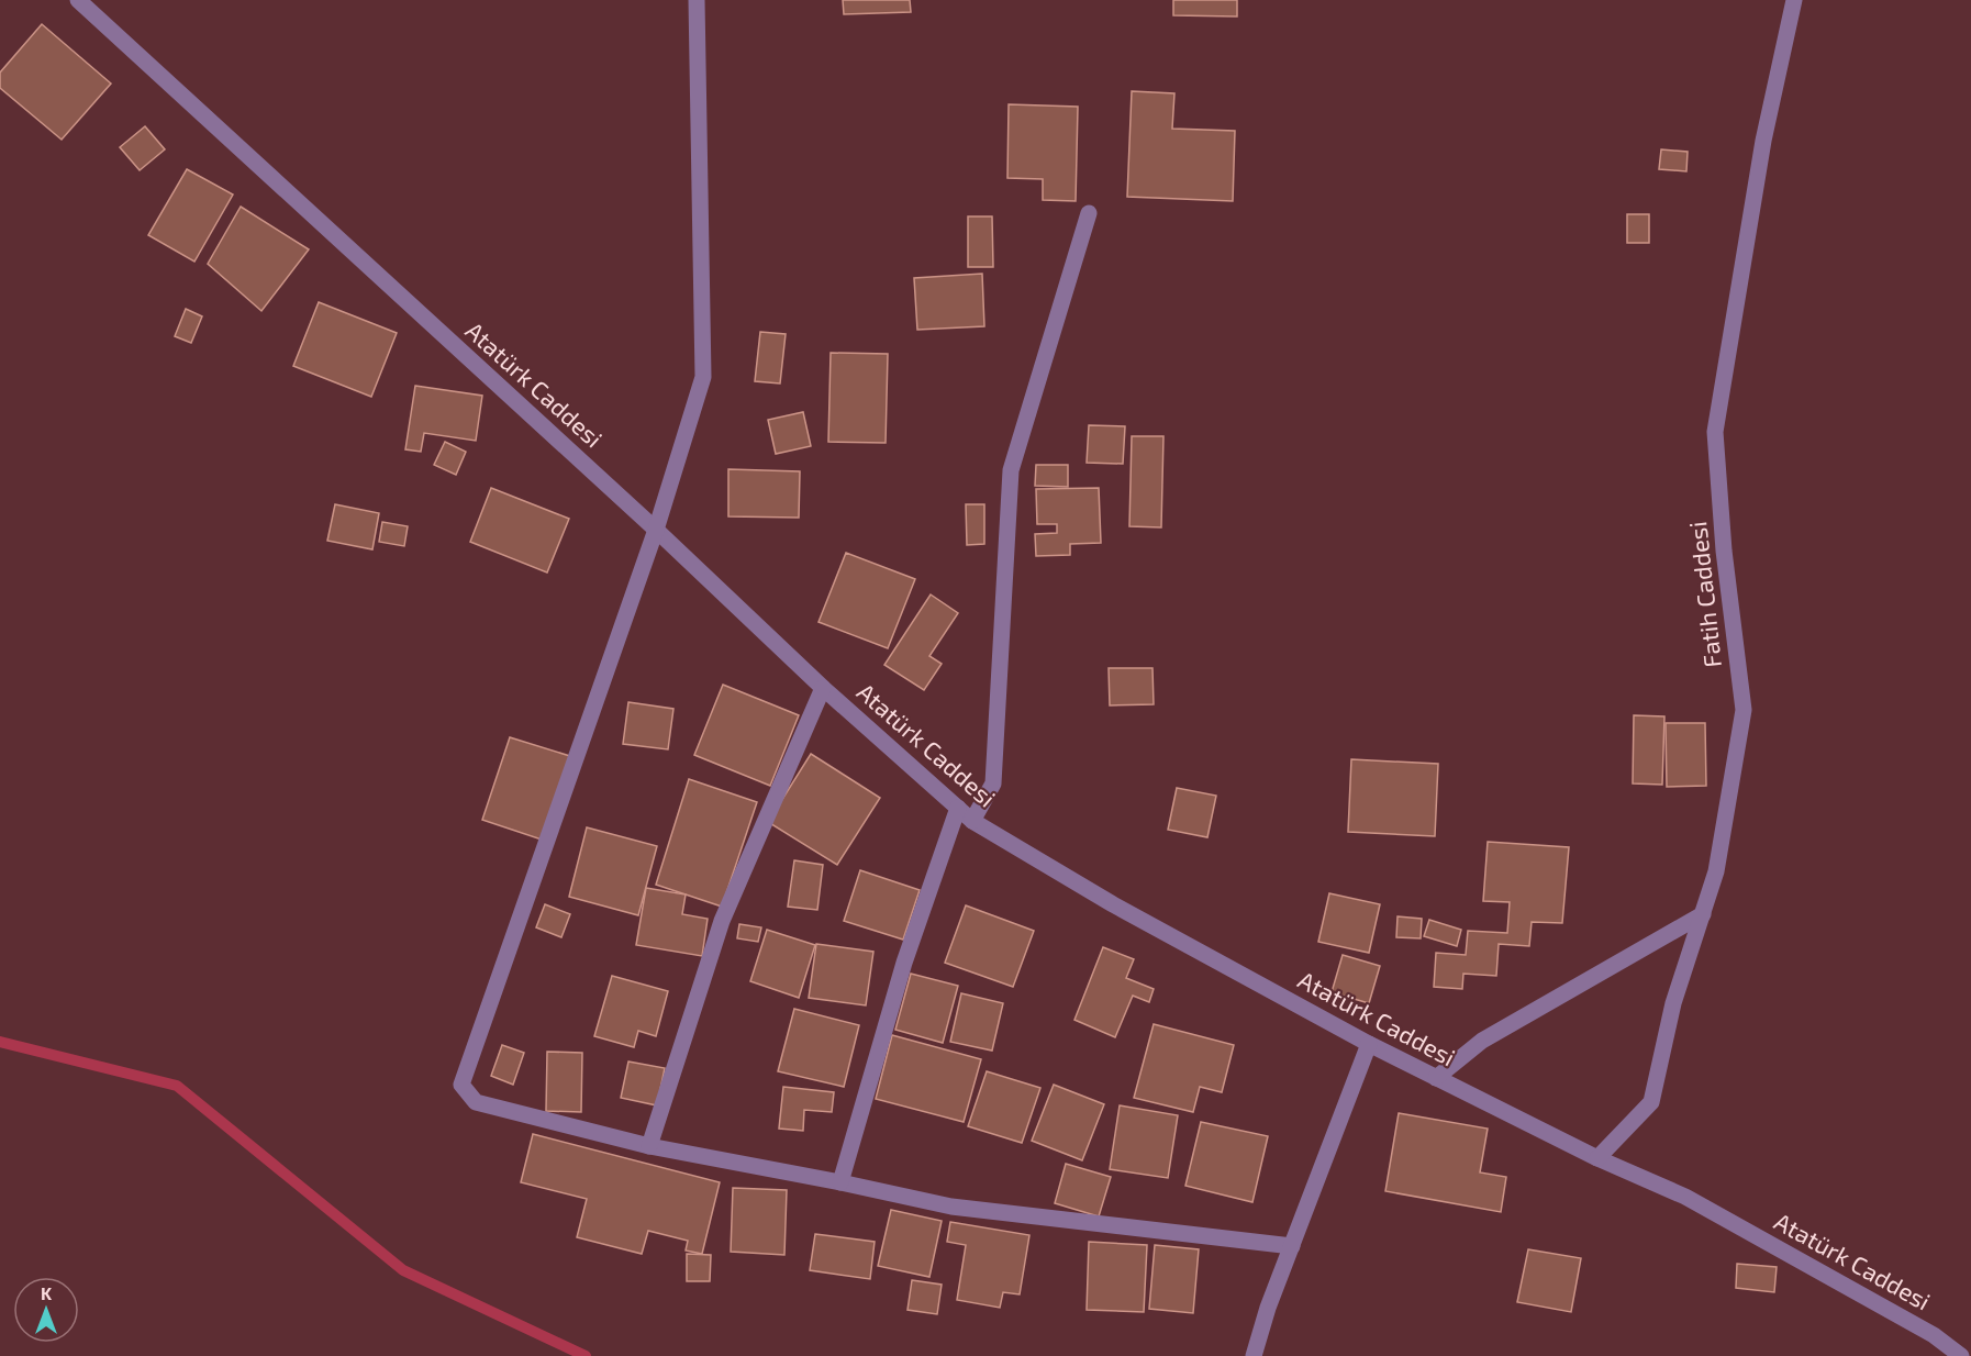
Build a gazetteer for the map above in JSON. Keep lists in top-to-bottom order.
{
  "streets": {
    "street": ["Atatürk Caddesi", "Fatih Caddesi"]
  },
  "crossings": [
    ["Atatürk Caddesi", "Fatih Caddesi"]
  ],
  "north": "top"
}
